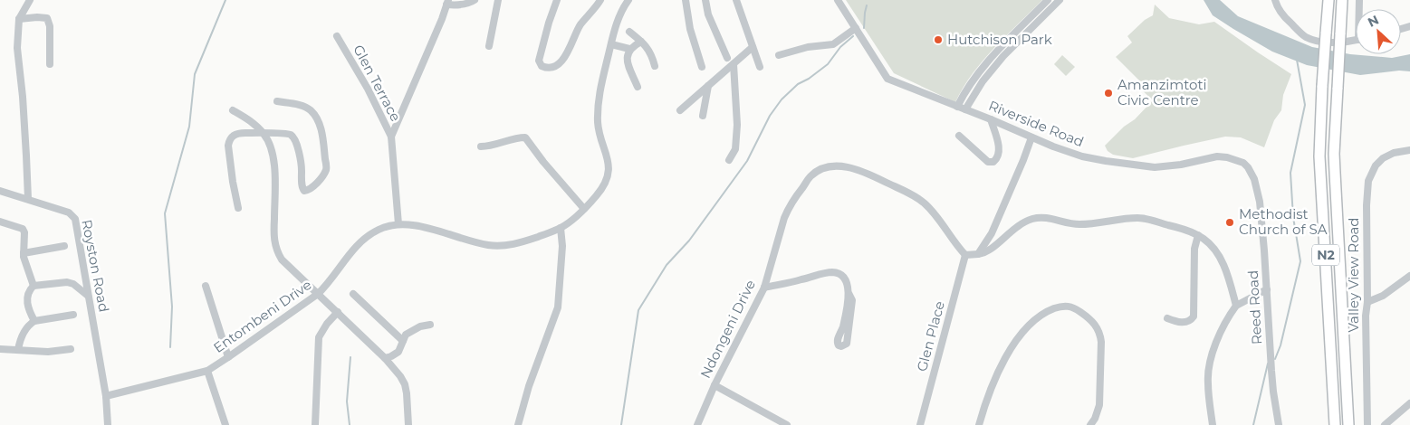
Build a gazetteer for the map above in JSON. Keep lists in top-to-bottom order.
{
  "streets": {
    "highway": ["N2"],
    "street": [
      "Glen Terrace",
      "Riverside Road",
      "Royston Road",
      "Valley View Road",
      "Reed Road",
      "Entombeni Drive",
      "Ndongeni Drive",
      "Glen Place"
    ]
  },
  "crossings": [
    ["Glen Terrace", "Entombeni Drive"],
    ["Riverside Road", "Reed Road"],
    ["Royston Road", "Entombeni Drive"],
    ["Ndongeni Drive", "Glen Place"]
  ],
  "places": ["Hutchison Park", "Amanzimtoti Civic Centre", "Methodist Church of SA"],
  "north": "top left"
}
